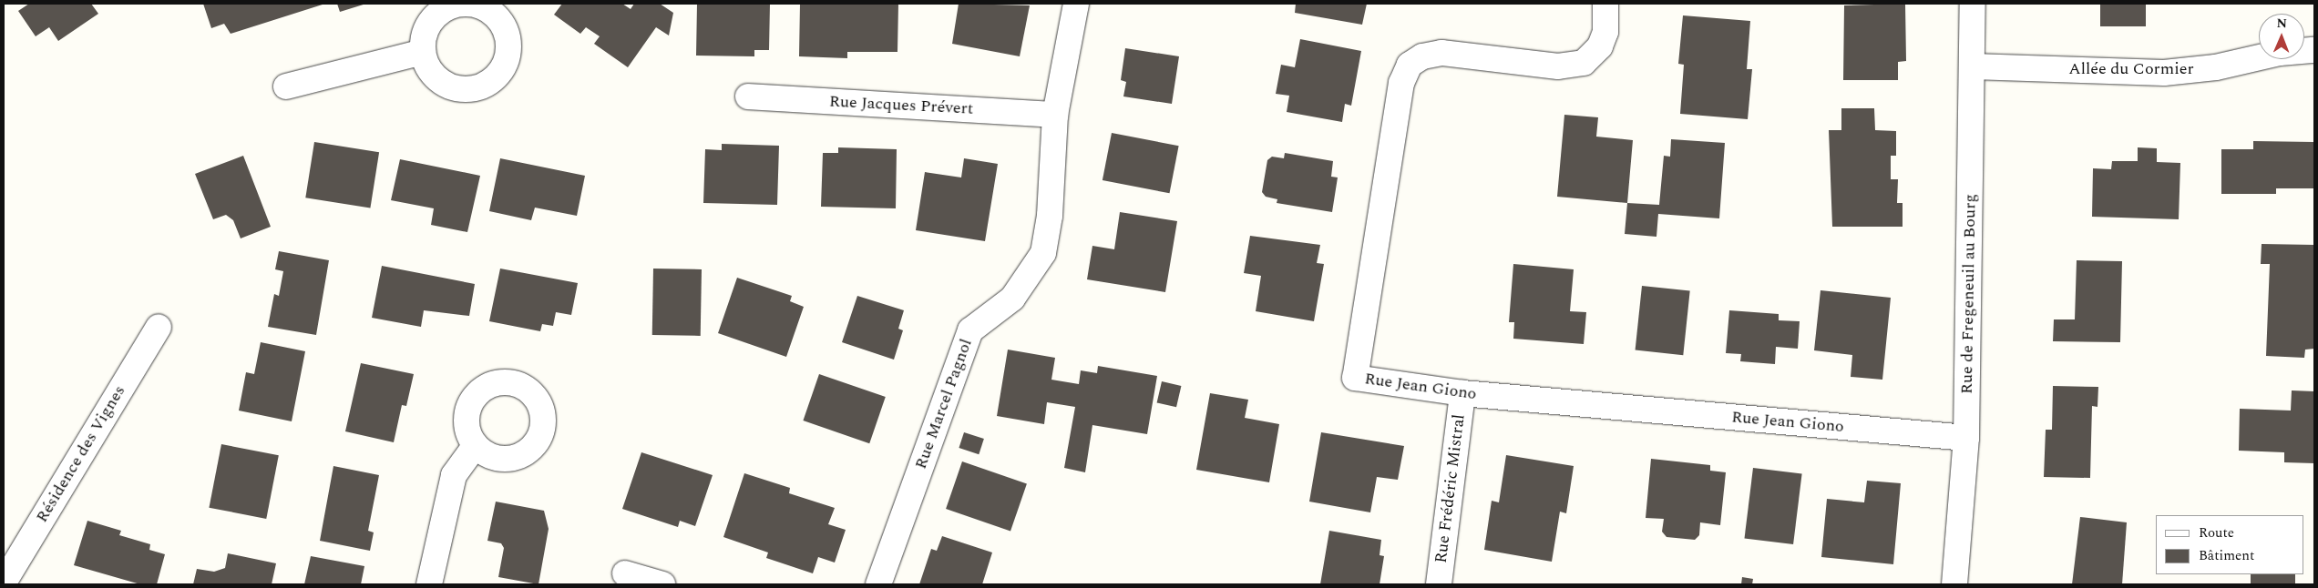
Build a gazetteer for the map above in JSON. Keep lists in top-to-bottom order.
{
  "streets": {
    "street": [
      "Allée du Cormier",
      "Rue Jacques Prévert",
      "Rue de Fregeneuil au Bourg",
      "Rue Jean Giono",
      "Rue Marcel Pagnol",
      "Résidence des Vignes",
      "Rue Frédéric Mistral"
    ]
  },
  "crossings": [
    ["Allée du Cormier", "Rue de Fregeneuil au Bourg"],
    ["Rue Jacques Prévert", "Rue Marcel Pagnol"],
    ["Rue de Fregeneuil au Bourg", "Rue Jean Giono"],
    ["Rue Jean Giono", "Rue Frédéric Mistral"]
  ],
  "legend": ["Route", "Bâtiment"],
  "north": "top"
}
